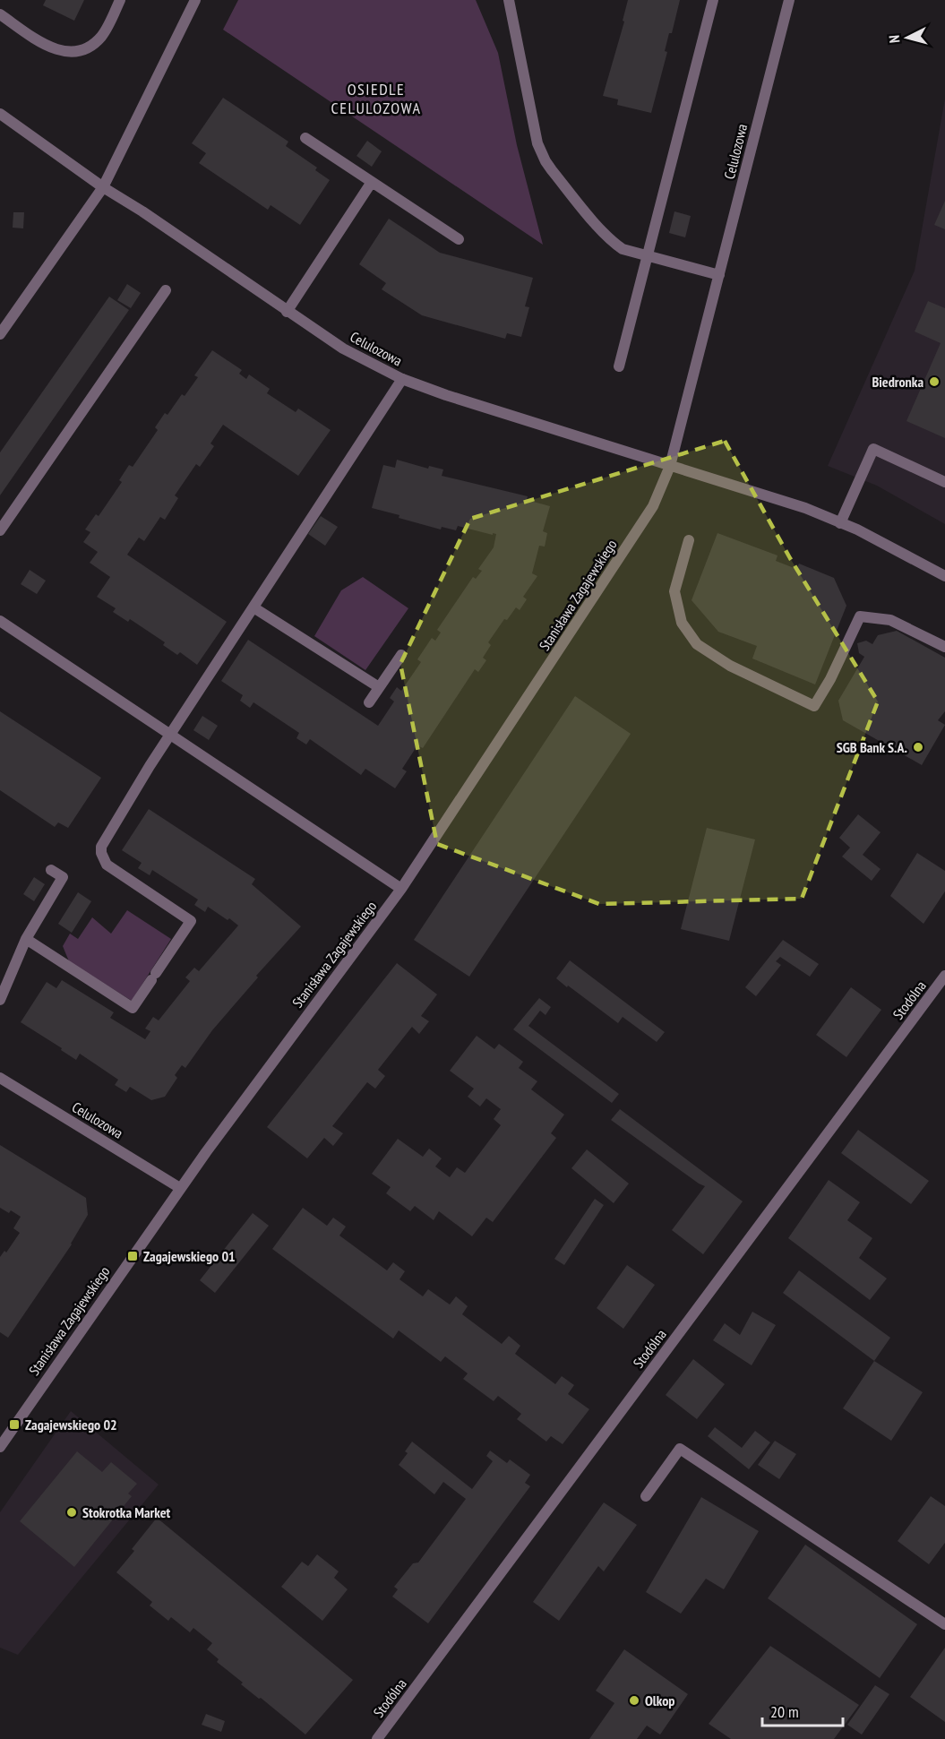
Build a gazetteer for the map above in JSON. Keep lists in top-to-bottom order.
{
  "streets": {
    "street": ["Celulozowa", "Stanisława Zagajewskiego", "Stodólna"]
  },
  "crossings": [
    ["Celulozowa", "Stanisława Zagajewskiego"]
  ],
  "districts": ["OSIEDLE CELULOZOWA"],
  "places": {
    "other": [
      "Biedronka",
      "SGB Bank S.A.",
      "Stokrotka Market",
      "Olkop"
    ],
    "transit": ["Zagajewskiego 01", "Zagajewskiego 02"]
  },
  "scale_bar": "20 m",
  "north": "left"
}
